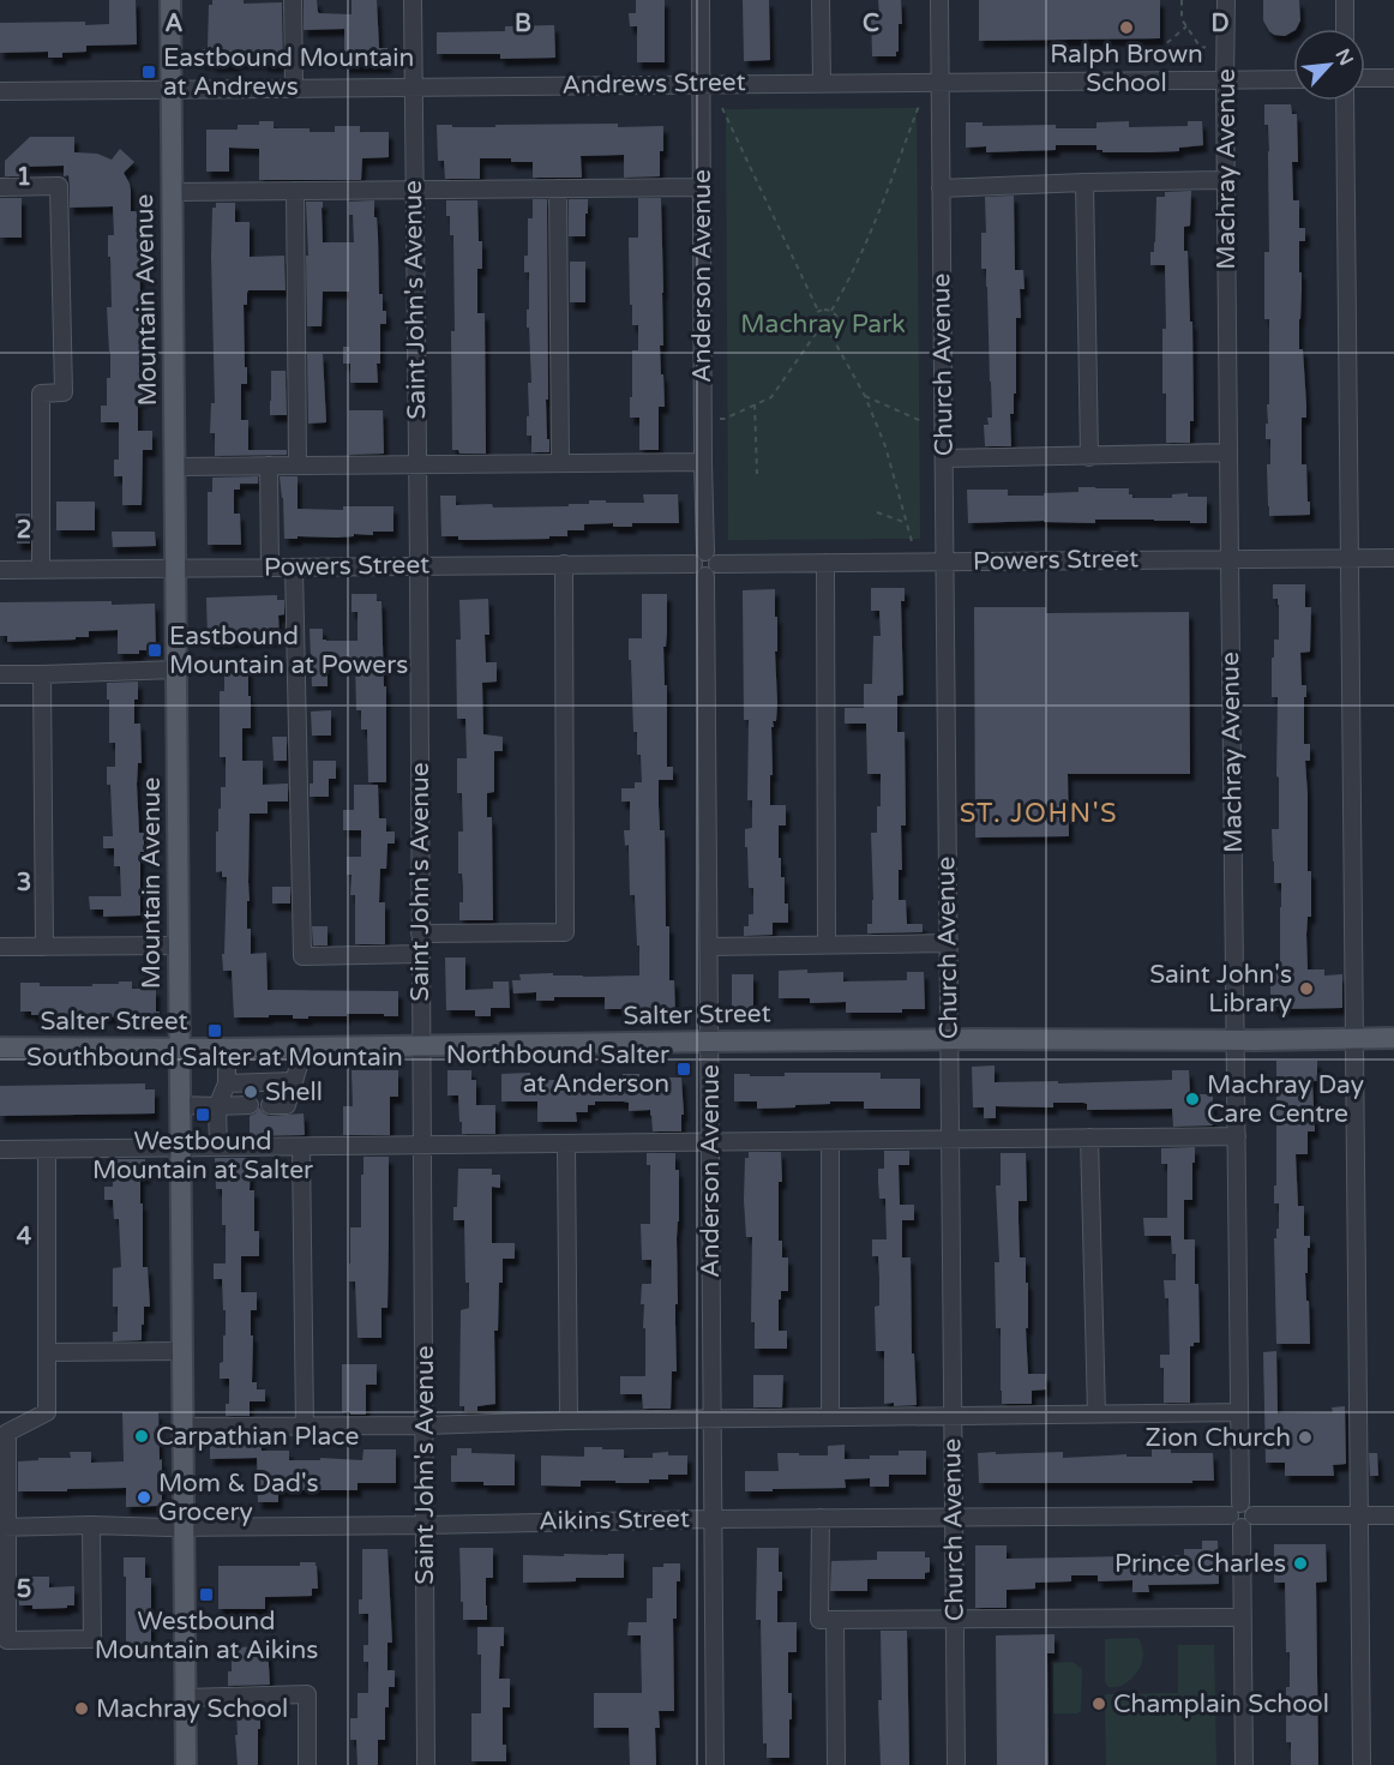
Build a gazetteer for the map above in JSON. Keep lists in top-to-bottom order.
{
  "streets": {
    "main road": ["Mountain Avenue", "Salter Street"],
    "street": [
      "Andrews Street",
      "Machray Avenue",
      "Anderson Avenue",
      "Saint John's Avenue",
      "Church Avenue",
      "Powers Street",
      "Aikins Street"
    ]
  },
  "crossings": [
    ["Andrews Street", "Machray Avenue"],
    ["Andrews Street", "Anderson Avenue"],
    ["Andrews Street", "Mountain Avenue"],
    ["Andrews Street", "Saint John's Avenue"],
    ["Andrews Street", "Church Avenue"],
    ["Machray Avenue", "Powers Street"],
    ["Machray Avenue", "Salter Street"],
    ["Machray Avenue", "Aikins Street"],
    ["Anderson Avenue", "Powers Street"],
    ["Anderson Avenue", "Salter Street"],
    ["Anderson Avenue", "Aikins Street"],
    ["Mountain Avenue", "Powers Street"],
    ["Mountain Avenue", "Salter Street"],
    ["Mountain Avenue", "Aikins Street"],
    ["Saint John's Avenue", "Powers Street"],
    ["Saint John's Avenue", "Salter Street"],
    ["Saint John's Avenue", "Aikins Street"],
    ["Church Avenue", "Powers Street"],
    ["Church Avenue", "Salter Street"],
    ["Church Avenue", "Aikins Street"]
  ],
  "districts": ["ST. JOHN'S"],
  "parks": ["Machray Park"],
  "places": {
    "other": [
      "Ralph Brown School",
      "Saint John's Library",
      "Shell",
      "Machray Day Care Centre",
      "Carpathian Place",
      "Zion Church",
      "Mom & Dad's Grocery",
      "Prince Charles",
      "Champlain School",
      "Machray School"
    ],
    "transit": [
      "Eastbound Mountain at Andrews",
      "Eastbound Mountain at Powers",
      "Southbound Salter at Mountain",
      "Northbound Salter at Anderson",
      "Westbound Mountain at Salter",
      "Westbound Mountain at Aikins"
    ]
  },
  "north": "top right",
  "grid": {
    "columns": [
      "A",
      "B",
      "C",
      "D"
    ],
    "rows": [
      "1",
      "2",
      "3",
      "4",
      "5"
    ]
  }
}
